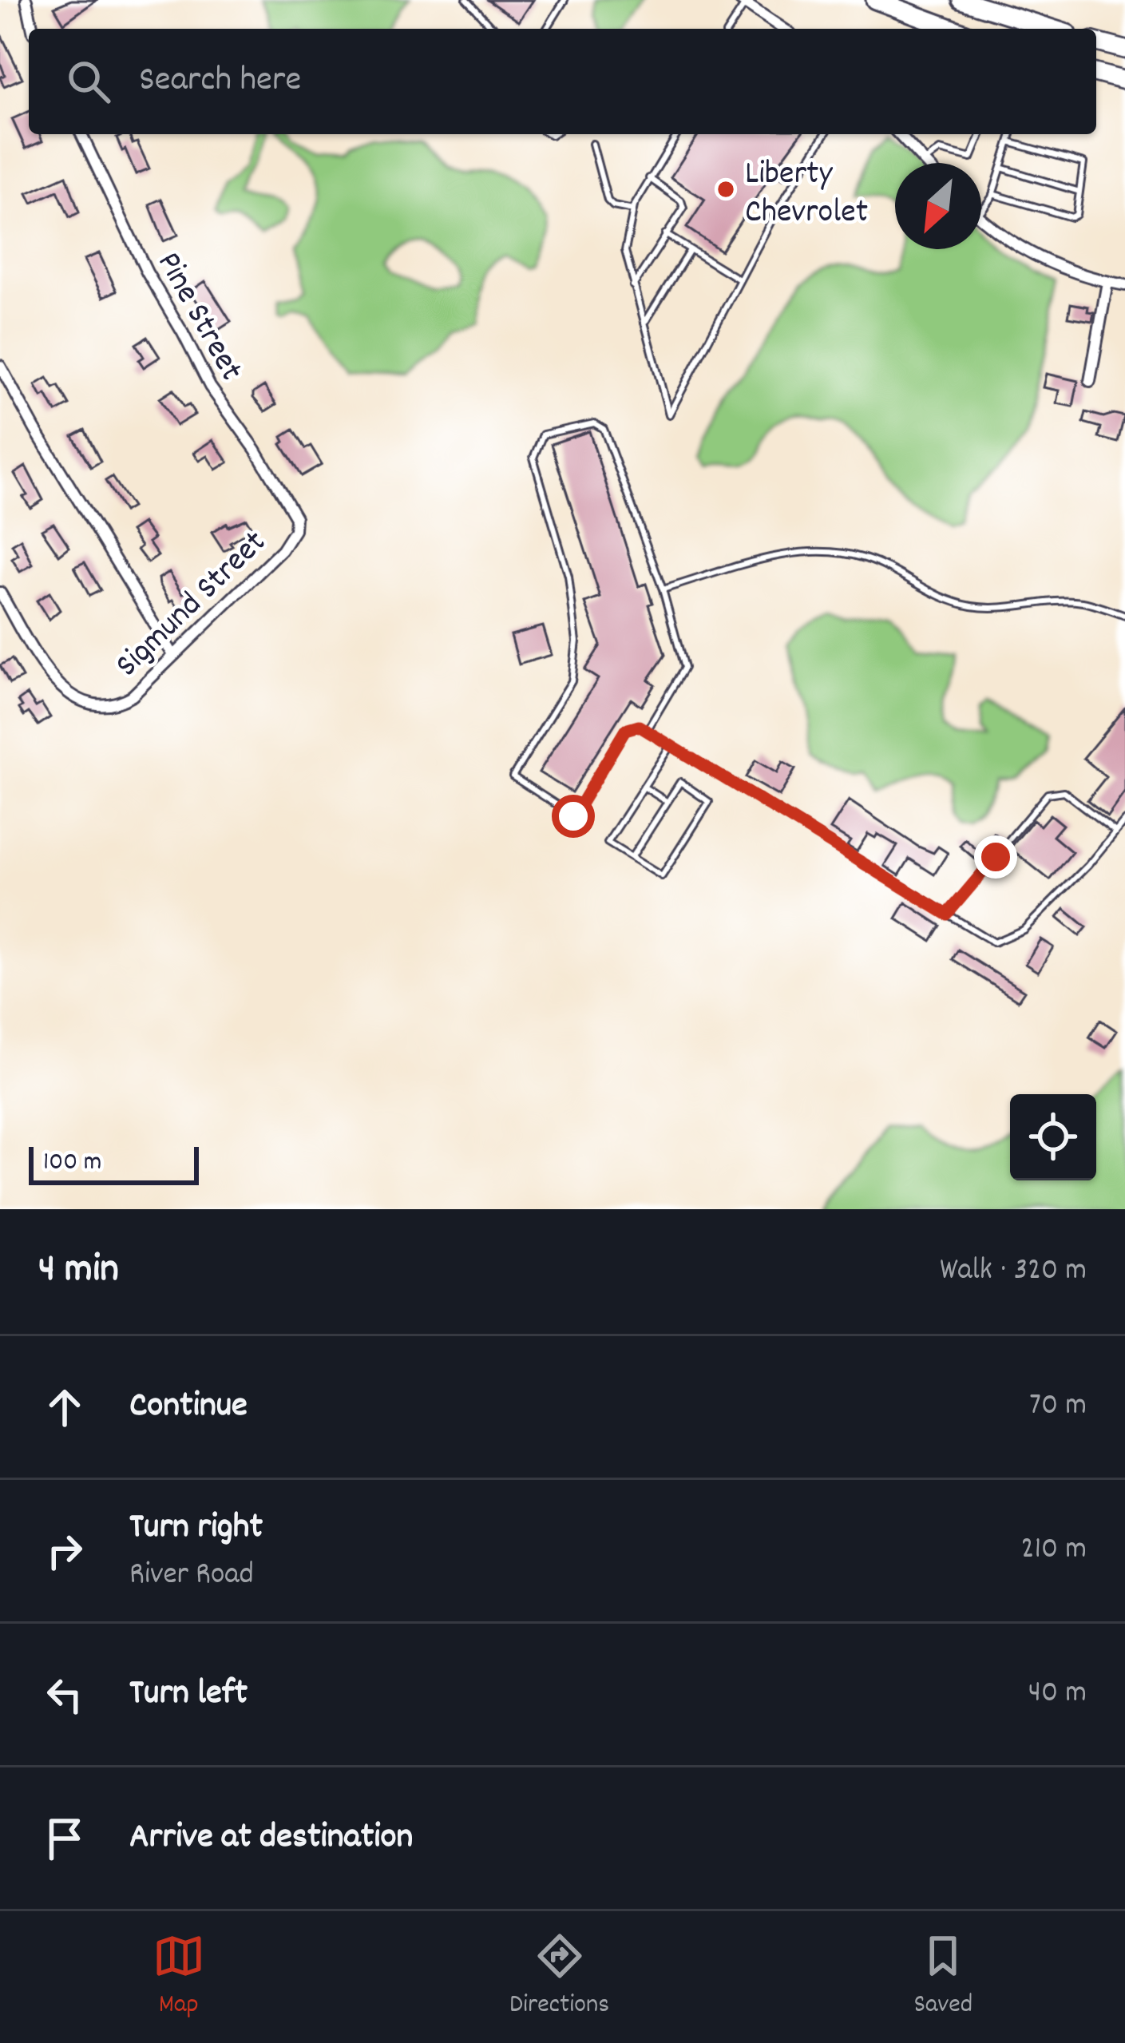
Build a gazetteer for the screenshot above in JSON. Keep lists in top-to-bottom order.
{
  "streets": {
    "street": ["Pine Street", "Sigmund Street"]
  },
  "crossings": [
    ["Pine Street", "Sigmund Street"]
  ],
  "places": ["Liberty Chevrolet"],
  "scale_bar": "100 m",
  "north": "bottom left",
  "page": {
    "search": "Search here",
    "scale": "100 m",
    "heading": ["4 min", "Walk · 320 m"],
    "list": [
      ["Continue", "70 m"],
      ["Turn right", "River Road", "210 m"],
      ["Turn left", "40 m"],
      "Arrive at destination"
    ],
    "nav": ["Map", "Directions", "Saved"]
  }
}
